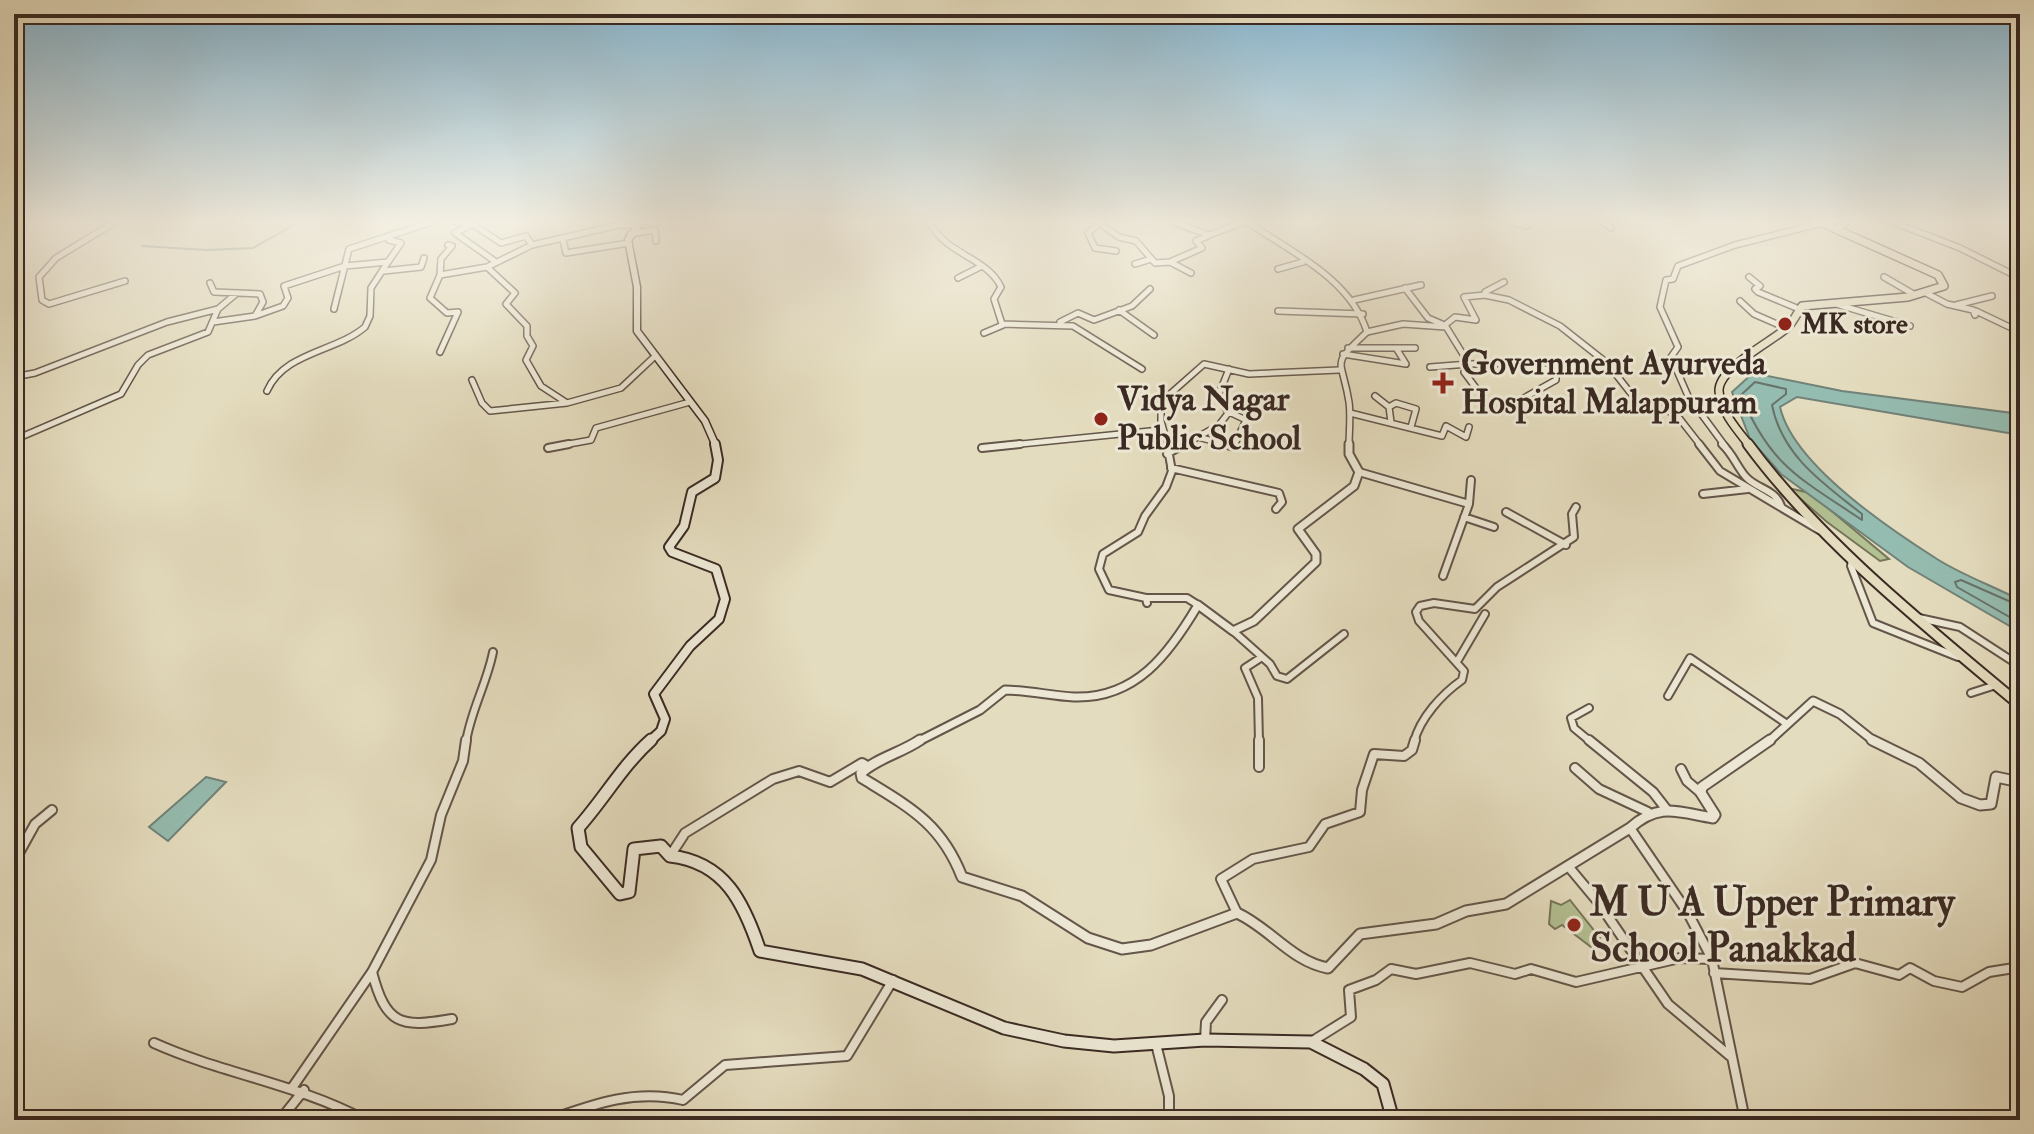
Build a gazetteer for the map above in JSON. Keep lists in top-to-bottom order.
{
  "places": {
    "other": ["MK store", "Vidya Nagar Public School", "M U A Upper Primary School Panakkad"],
    "health": ["Government Ayurveda Hospital Malappuram"]
  }
}
